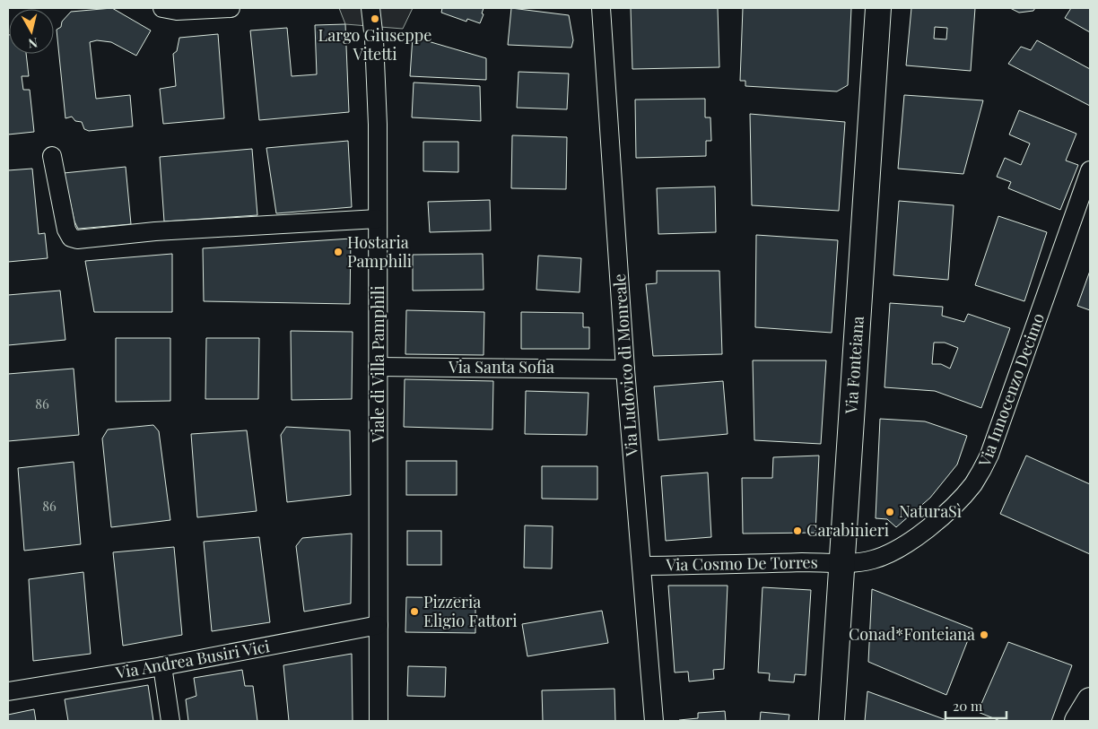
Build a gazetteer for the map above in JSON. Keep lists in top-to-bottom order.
{
  "streets": {
    "street": [
      "Viale di Villa Pamphili",
      "Via Ludovico di Monreale",
      "Via Fonteiana",
      "Via Santa Sofia",
      "Via Innocenzo Decimo",
      "Via Cosmo De Torres",
      "Via Andrea Busiri Vici"
    ]
  },
  "crossings": [
    ["Viale di Villa Pamphili", "Via Santa Sofia"],
    ["Viale di Villa Pamphili", "Via Andrea Busiri Vici"],
    ["Via Ludovico di Monreale", "Via Santa Sofia"],
    ["Via Ludovico di Monreale", "Via Cosmo De Torres"],
    ["Via Fonteiana", "Via Innocenzo Decimo"],
    ["Via Fonteiana", "Via Cosmo De Torres"],
    ["Via Innocenzo Decimo", "Via Cosmo De Torres"]
  ],
  "places": [
    "Largo Giuseppe Vitetti",
    "Hostaria Pamphili",
    "NaturaSì",
    "Carabinieri",
    "Pizzeria Eligio Fattori",
    "Conad*Fonteiana"
  ],
  "house_numbers": ["86", "86"],
  "scale_bar": "20 m",
  "north": "bottom"
}
